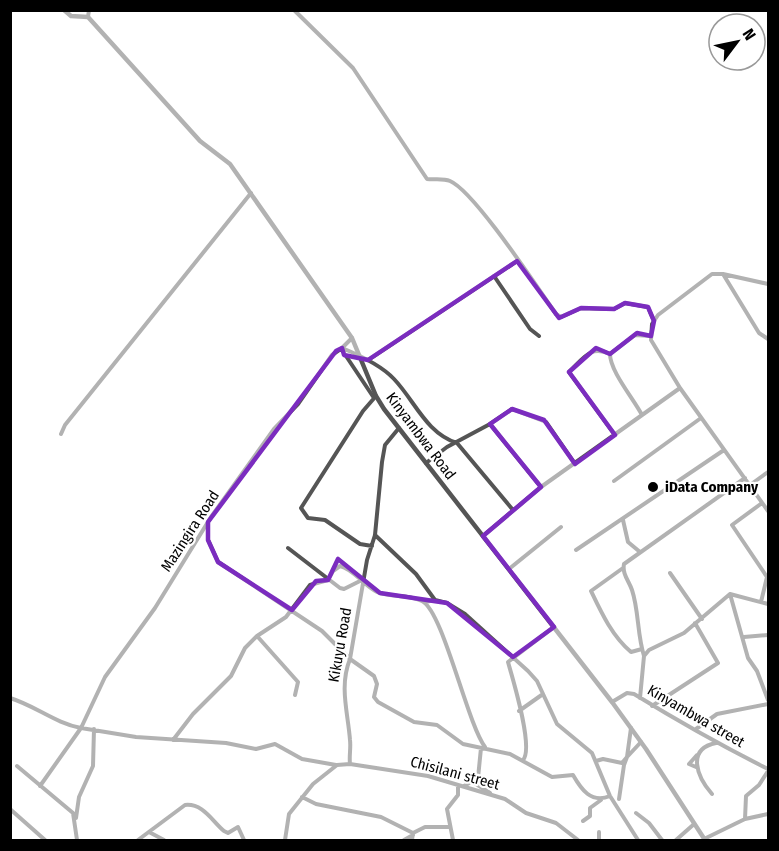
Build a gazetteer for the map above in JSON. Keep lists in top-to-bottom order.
{
  "streets": {
    "street": [
      "Kinyambwa Road",
      "Mazingira Road",
      "Kikuyu Road",
      "Kinyambwa street",
      "Chisilani street"
    ]
  },
  "crossings": [
    ["Kinyambwa Road", "Mazingira Road"],
    ["Kinyambwa Road", "Kikuyu Road"],
    ["Kinyambwa Road", "Kinyambwa street"],
    ["Kikuyu Road", "Chisilani street"]
  ],
  "places": ["iData Company"],
  "north": "top right"
}
